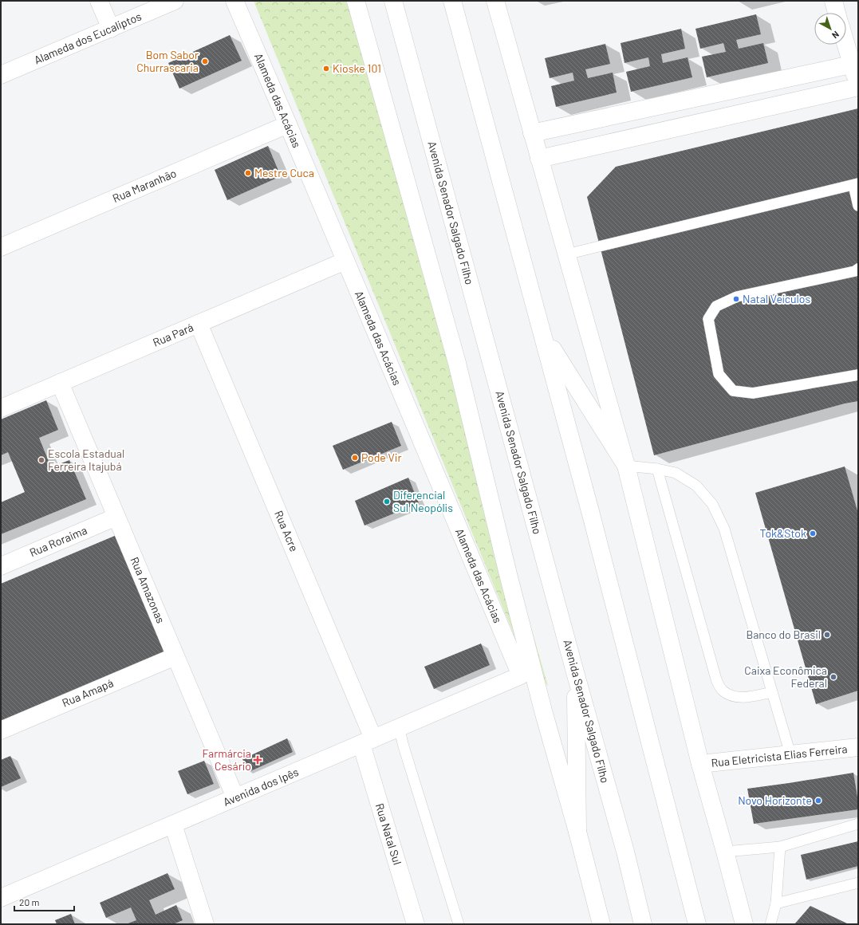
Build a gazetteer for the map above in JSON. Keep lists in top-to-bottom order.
{
  "streets": {
    "main road": [
      "Alameda dos Eucaliptos",
      "Alameda das Acácias",
      "Rua Maranhão",
      "Avenida Senador Salgado Filho",
      "Rua Pará",
      "Rua Acre",
      "Rua Roraima",
      "Rua Amazonas",
      "Rua Amapá",
      "Rua Eletricista Elias Ferreira",
      "Avenida dos Ipês",
      "Rua Natal Sul"
    ]
  },
  "crossings": [
    ["Alameda das Acácias", "Rua Maranhão"],
    ["Alameda das Acácias", "Rua Pará"],
    ["Alameda das Acácias", "Avenida dos Ipês"],
    ["Rua Pará", "Rua Acre"],
    ["Rua Pará", "Rua Amazonas"],
    ["Rua Acre", "Avenida dos Ipês"],
    ["Rua Acre", "Rua Natal Sul"],
    ["Rua Roraima", "Rua Amazonas"],
    ["Rua Amazonas", "Rua Amapá"],
    ["Rua Amazonas", "Avenida dos Ipês"],
    ["Avenida dos Ipês", "Rua Natal Sul"]
  ],
  "places": {
    "other": [
      "Bom Sabor Churrascaria",
      "Kioske 101",
      "Mestre Cuca",
      "Natal Veículos",
      "Pode Vir",
      "Escola Estadual Ferreira Itajubá",
      "Diferencial Sul Neopólis",
      "Tok&Stok",
      "Banco do Brasil",
      "Caixa Econômica Federal",
      "Novo Horizonte"
    ],
    "health": ["Farmárcia Cesário"]
  },
  "scale_bar": "20 m",
  "north": "bottom right"
}
